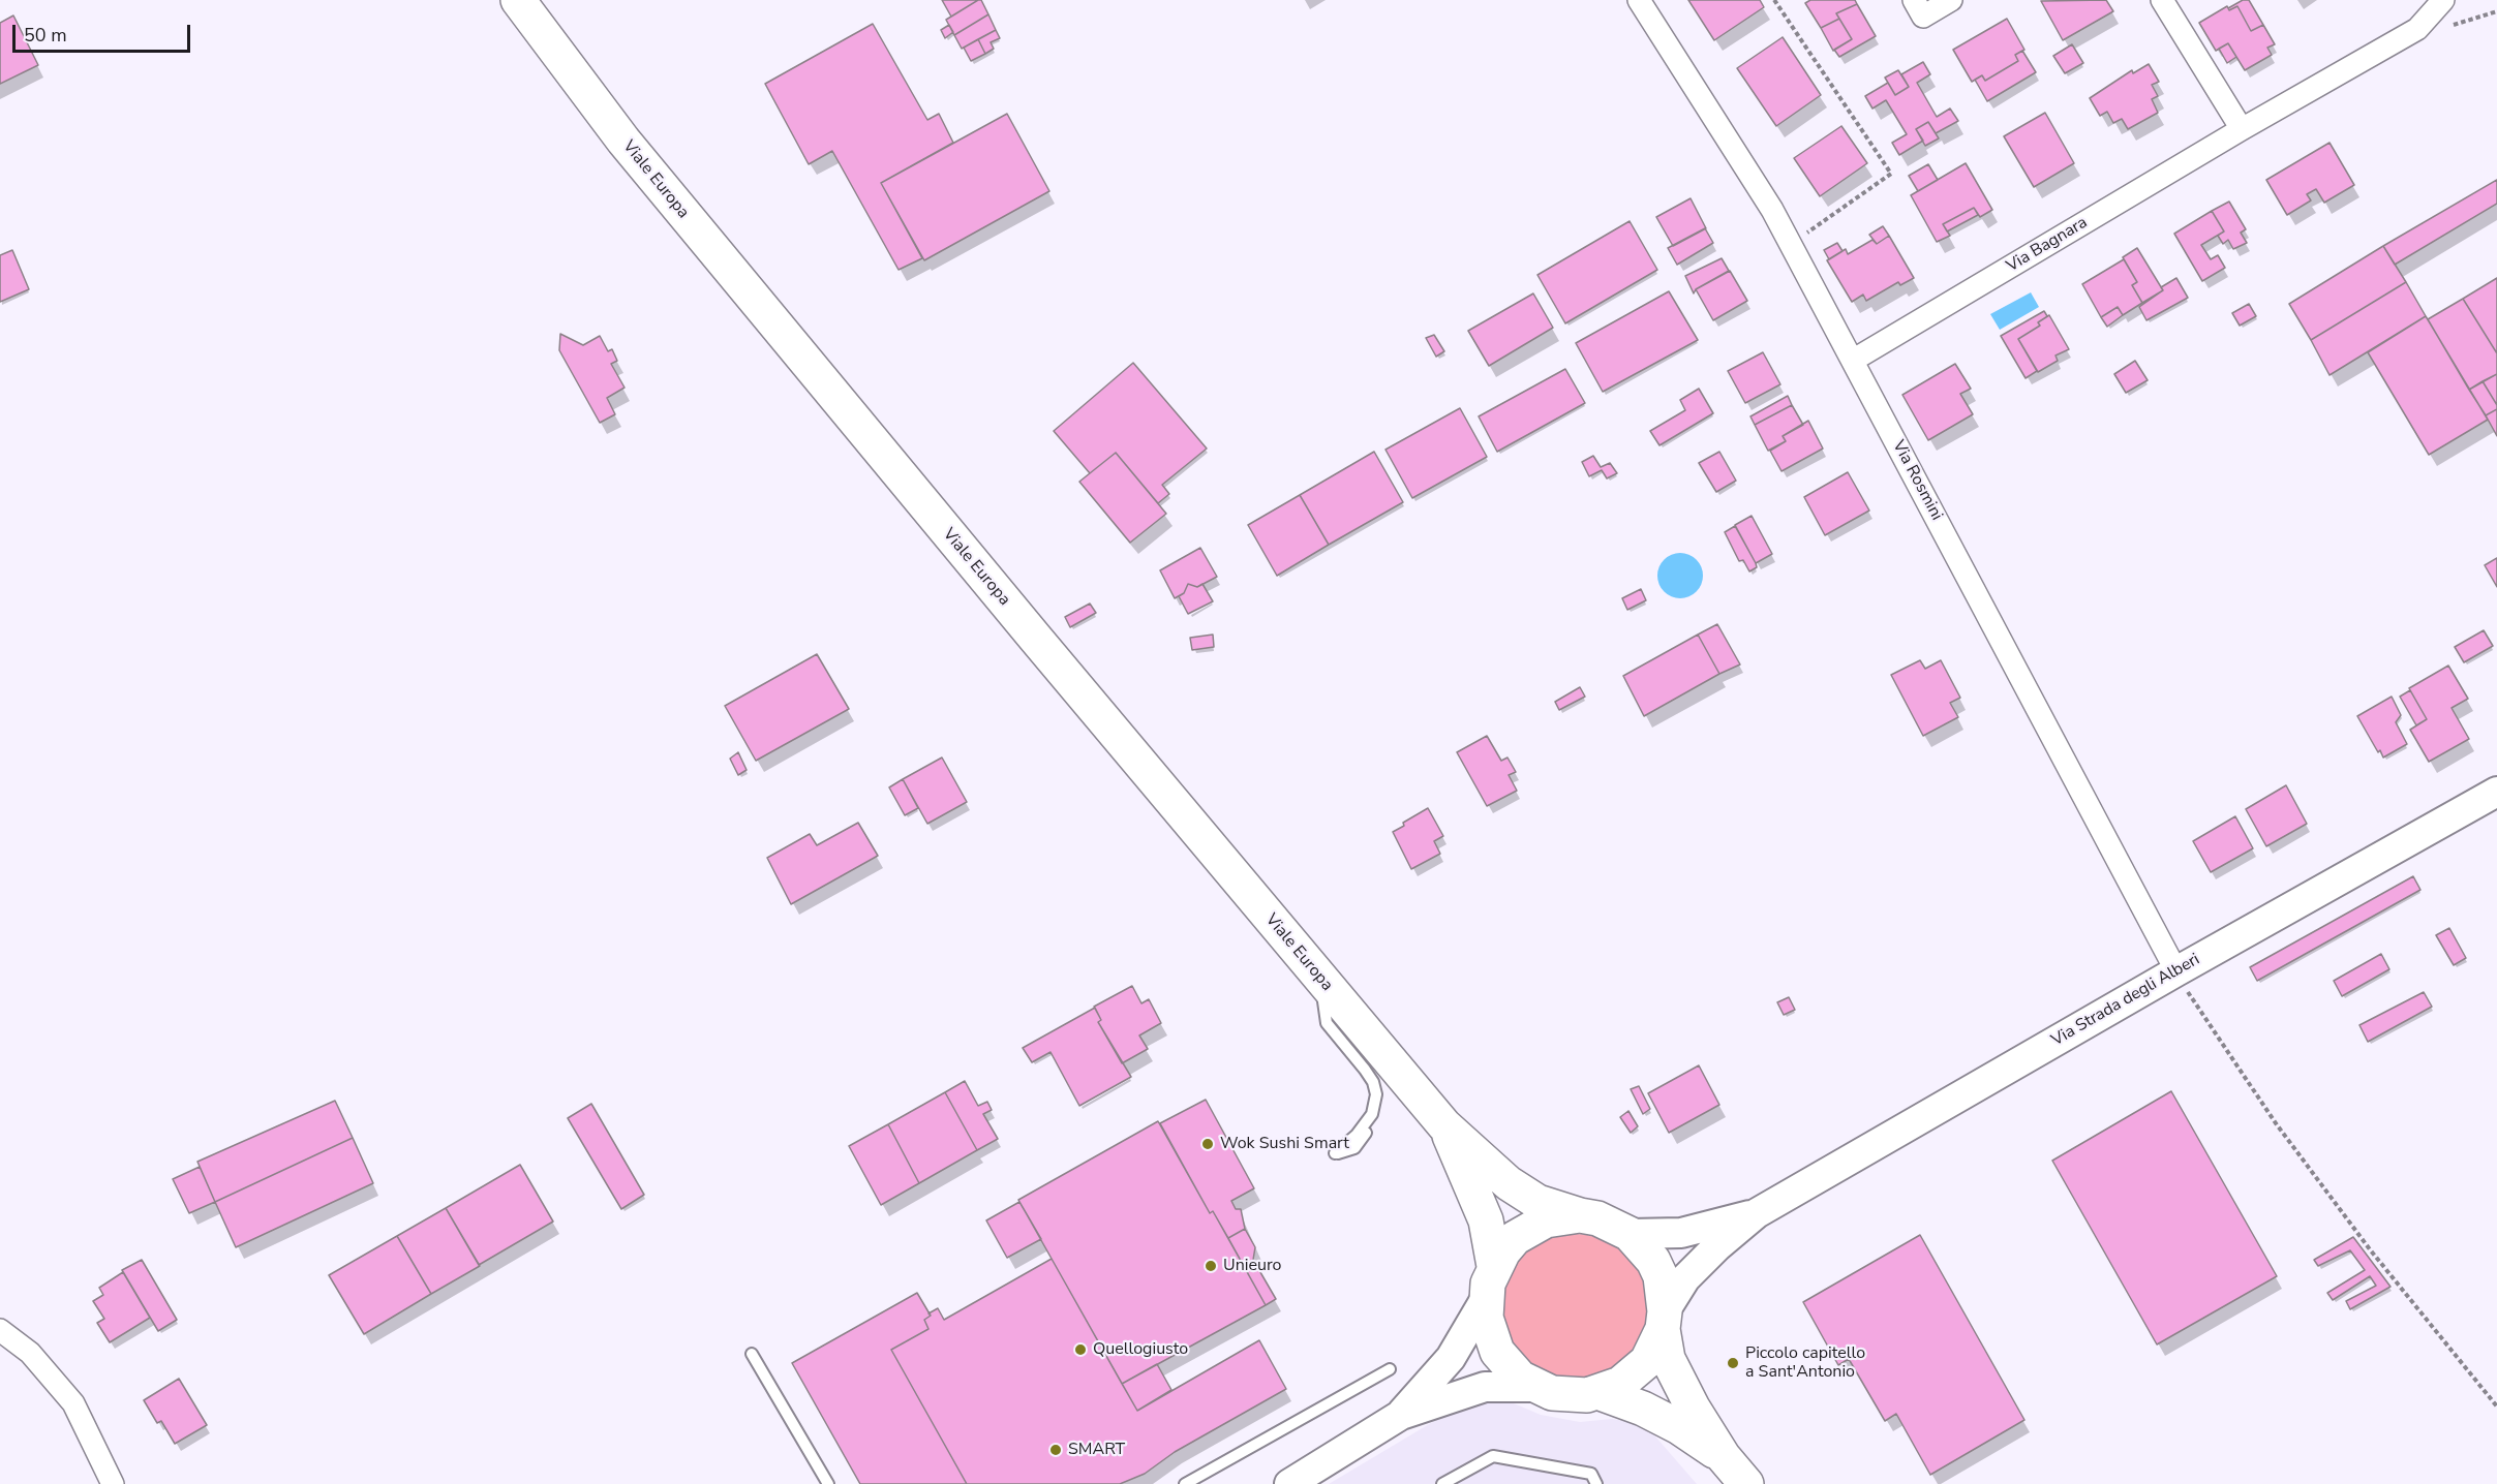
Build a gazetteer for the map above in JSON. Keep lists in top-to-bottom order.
{
  "streets": {
    "main road": ["Viale Europa", "Via Strada degli Alberi"],
    "street": ["Via Bagnara", "Via Rosmini"]
  },
  "crossings": [
    ["Viale Europa", "Via Strada degli Alberi"],
    ["Via Bagnara", "Via Rosmini"],
    ["Via Rosmini", "Via Strada degli Alberi"]
  ],
  "places": [
    "Wok Sushi Smart",
    "Unieuro",
    "Quellogiusto",
    "Piccolo capitello a Sant'Antonio",
    "SMART"
  ],
  "scale_bar": "50 m"
}
